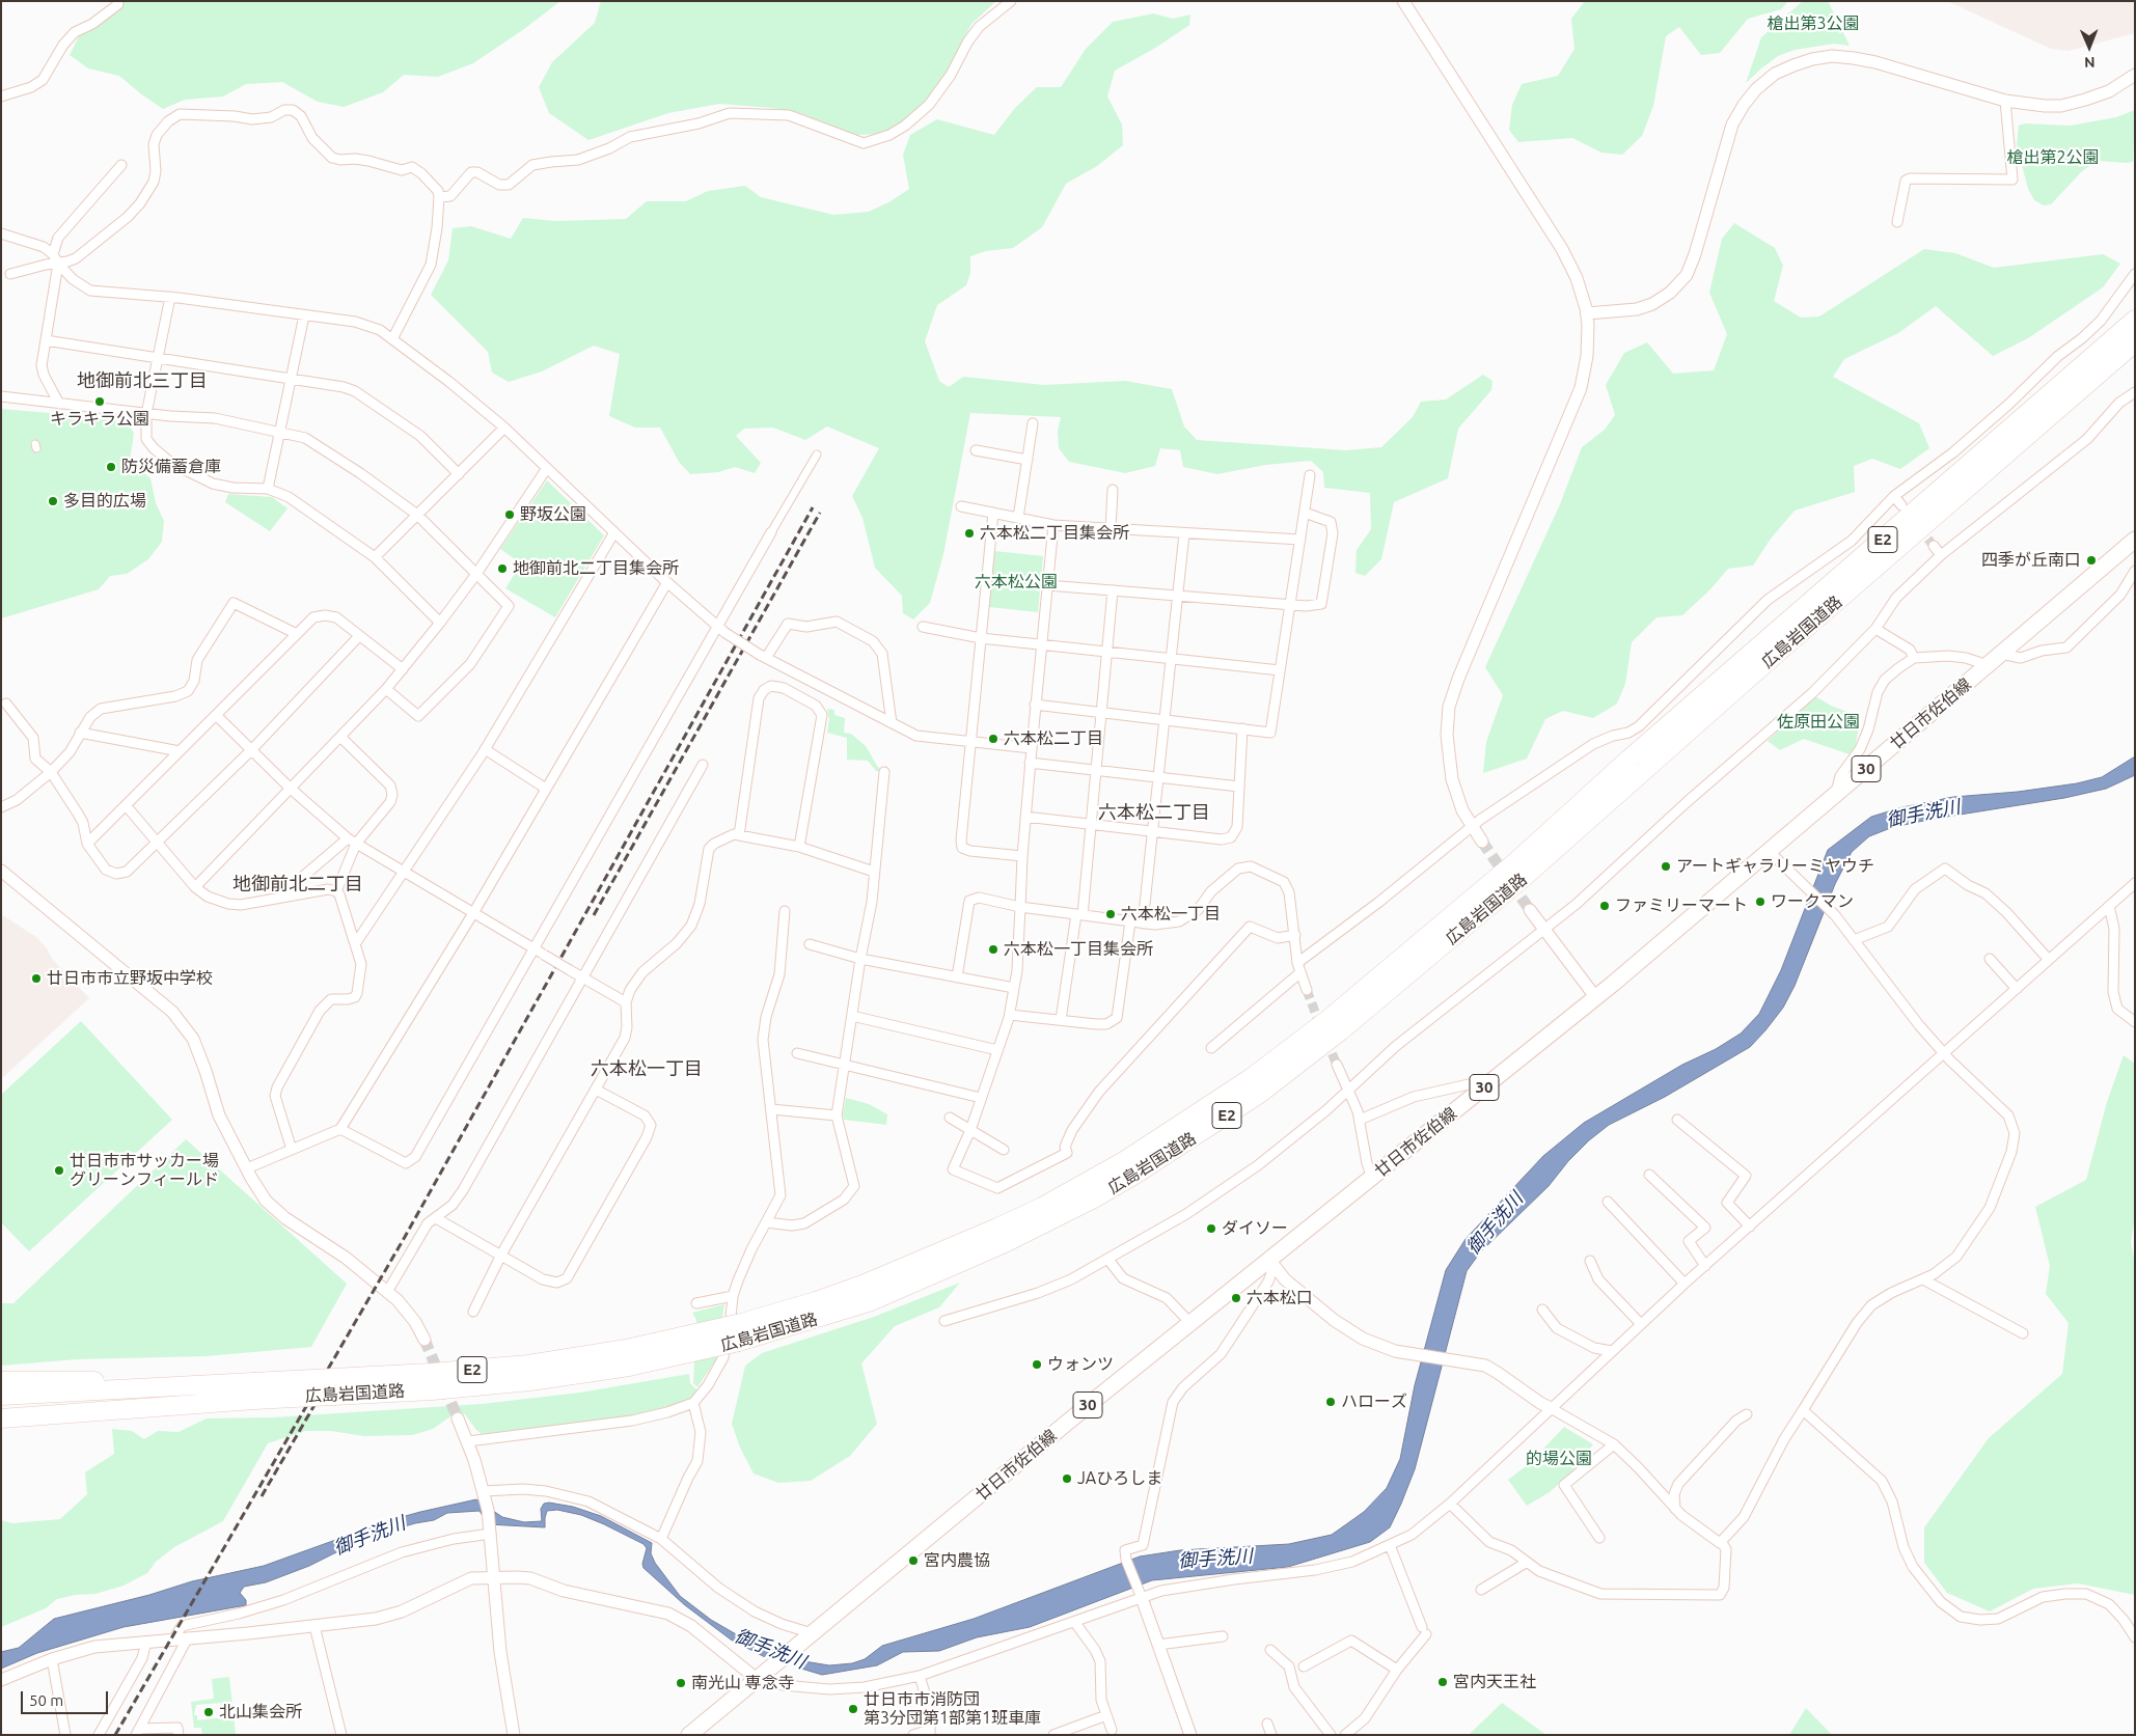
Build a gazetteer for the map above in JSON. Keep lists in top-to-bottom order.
{
  "streets": {
    "highway": ["E2", "広島岩国道路"],
    "main road": ["廿日市佐伯線", "30"]
  },
  "districts": [
    "地御前北三丁目",
    "六本松二丁目",
    "地御前北二丁目",
    "六本松一丁目"
  ],
  "water": ["御手洗川"],
  "parks": [
    "槍出第3公園",
    "槍出第2公園",
    "六本松公園",
    "佐原田公園",
    "的場公園"
  ],
  "places": [
    "キラキラ公園",
    "防災備蓄倉庫",
    "多目的広場",
    "野坂公園",
    "六本松二丁目集会所",
    "四季が丘南口",
    "地御前北二丁目集会所",
    "六本松二丁目",
    "アートギャラリーミヤウチ",
    "ワークマン",
    "ファミリーマート",
    "六本松一丁目",
    "六本松一丁目集会所",
    "廿日市市立野坂中学校",
    "廿日市市サッカー場 グリーンフィールド",
    "ダイソー",
    "六本松口",
    "ウォンツ",
    "ハローズ",
    "JAひろしま",
    "宮内農協",
    "宮内天王社",
    "南光山 専念寺",
    "廿日市市消防団 第3分団第1部第1班車庫",
    "北山集会所"
  ],
  "scale_bar": "50 m",
  "north": "bottom"
}
